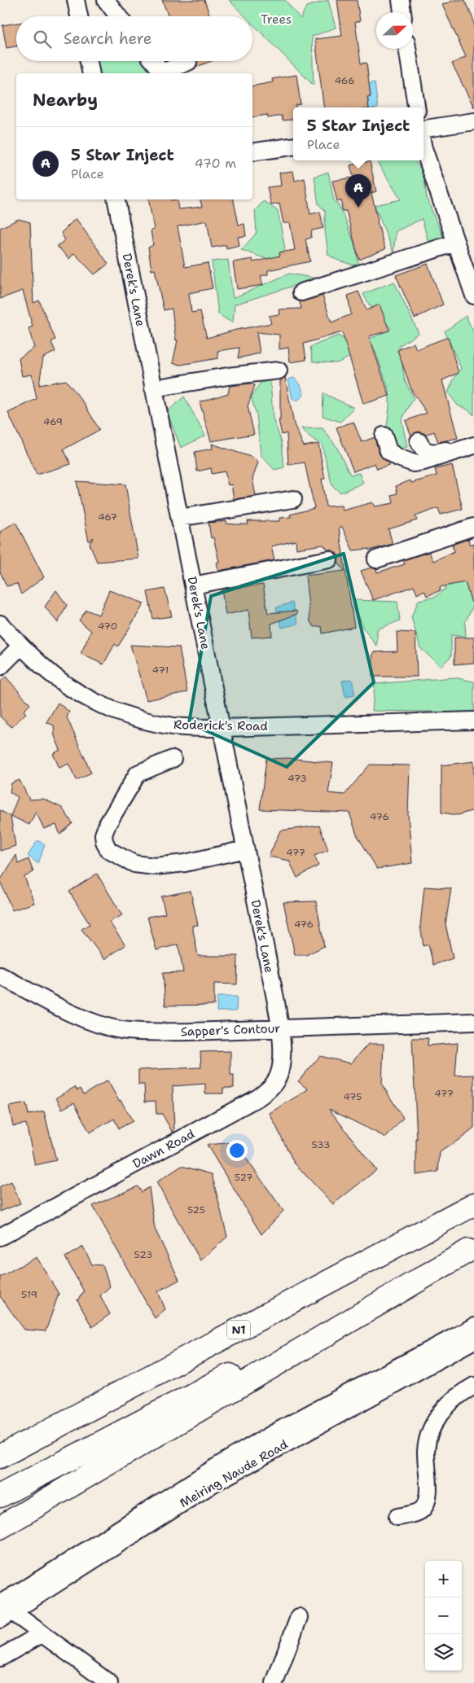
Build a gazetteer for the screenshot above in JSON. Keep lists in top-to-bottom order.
{
  "streets": {
    "highway": ["N1"],
    "street": [
      "Derek's Lane",
      "Roderick's Road",
      "Sapper's Contour",
      "Dawn Road",
      "Meiring Naude Road"
    ]
  },
  "crossings": [
    ["Derek's Lane", "Roderick's Road"],
    ["Derek's Lane", "Sapper's Contour"],
    ["Derek's Lane", "Dawn Road"],
    ["Sapper's Contour", "Dawn Road"]
  ],
  "parks": ["Trees"],
  "house_numbers": [
    "466",
    "469",
    "467",
    "470",
    "471",
    "473",
    "476",
    "477",
    "476",
    "477",
    "475",
    "533",
    "527",
    "525",
    "523",
    "519"
  ],
  "north": "right",
  "page": {
    "search": "Search here",
    "heading": "Nearby",
    "popup": ["5 Star Inject", "Place"],
    "list": [
      {
        "mark": "A",
        "name": "5 Star Inject",
        "note": "Place",
        "value": "470 m"
      }
    ],
    "pins": "A",
    "map_buttons": ["+", "−"]
  }
}
